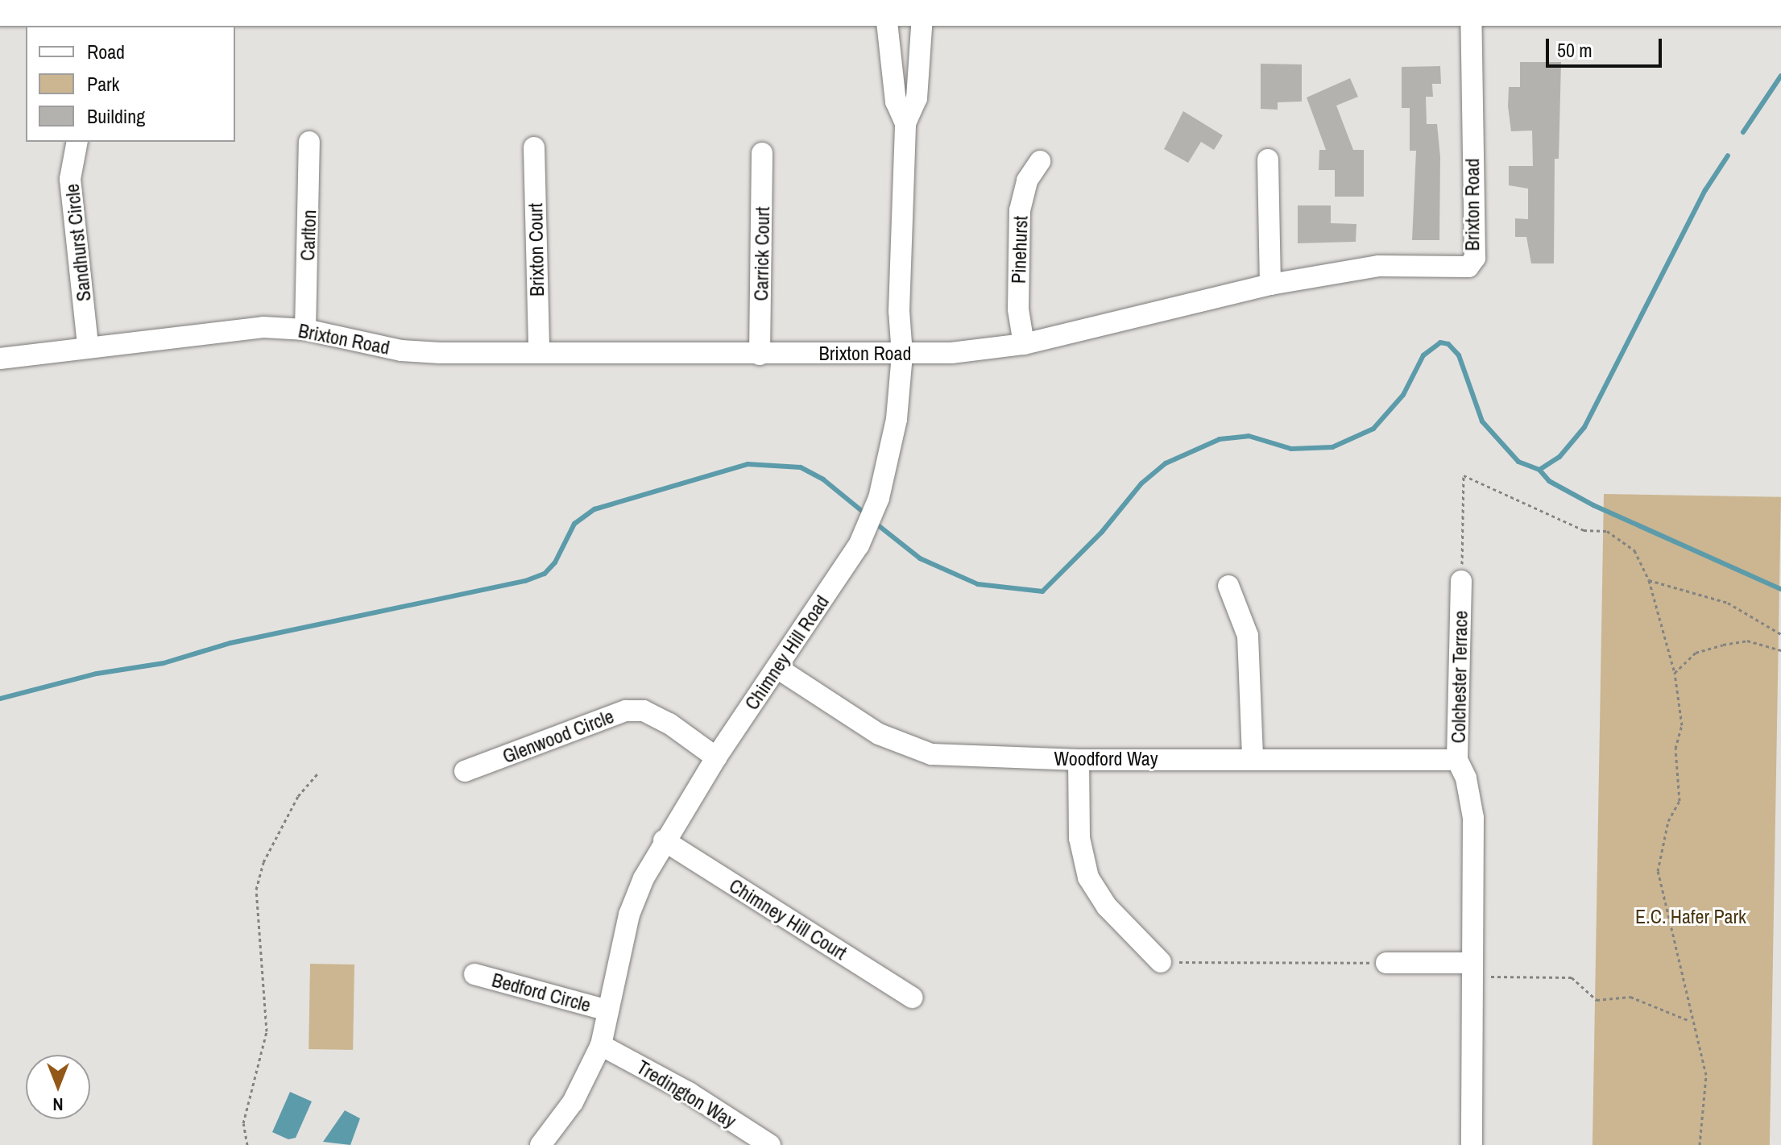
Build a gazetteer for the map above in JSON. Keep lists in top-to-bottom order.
{
  "streets": {
    "street": [
      "Brixton Road",
      "Carlton",
      "Sandhurst Circle",
      "Brixton Court",
      "Pinehurst",
      "Carrick Court",
      "Chimney Hill Road",
      "Colchester Terrace",
      "Glenwood Circle",
      "Woodford Way",
      "Chimney Hill Court",
      "Bedford Circle",
      "Tredington Way"
    ]
  },
  "crossings": [
    ["Brixton Road", "Carlton"],
    ["Brixton Road", "Sandhurst Circle"],
    ["Brixton Road", "Brixton Court"],
    ["Brixton Road", "Pinehurst"],
    ["Brixton Road", "Carrick Court"],
    ["Brixton Road", "Chimney Hill Road"],
    ["Chimney Hill Road", "Glenwood Circle"],
    ["Chimney Hill Road", "Woodford Way"],
    ["Chimney Hill Road", "Chimney Hill Court"],
    ["Chimney Hill Road", "Bedford Circle"],
    ["Chimney Hill Road", "Tredington Way"],
    ["Colchester Terrace", "Woodford Way"]
  ],
  "parks": ["E.C. Hafer Park"],
  "legend": ["Road", "Park", "Building"],
  "scale_bar": "50 m",
  "north": "bottom"
}
